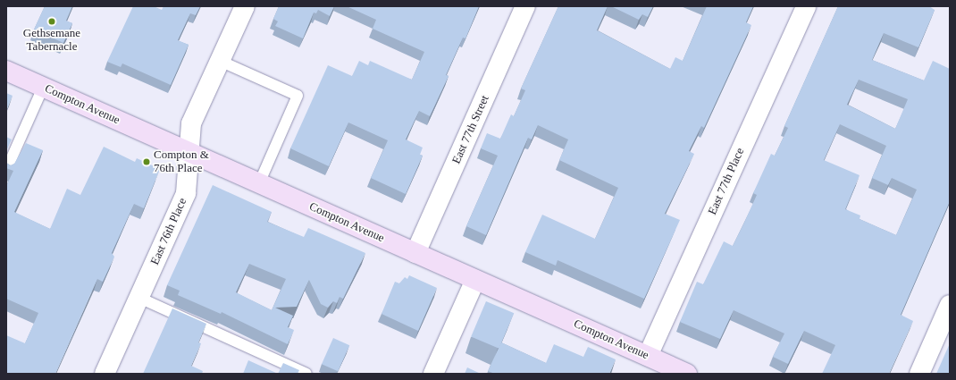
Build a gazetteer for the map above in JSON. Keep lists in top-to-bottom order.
{
  "streets": {
    "main road": ["Compton Avenue"],
    "street": ["East 77th Street", "East 77th Place", "East 76th Place"]
  },
  "crossings": [
    ["Compton Avenue", "East 77th Street"],
    ["Compton Avenue", "East 77th Place"],
    ["Compton Avenue", "East 76th Place"]
  ],
  "places": ["Gethsemane Tabernacle", "Compton & 76th Place"]
}
